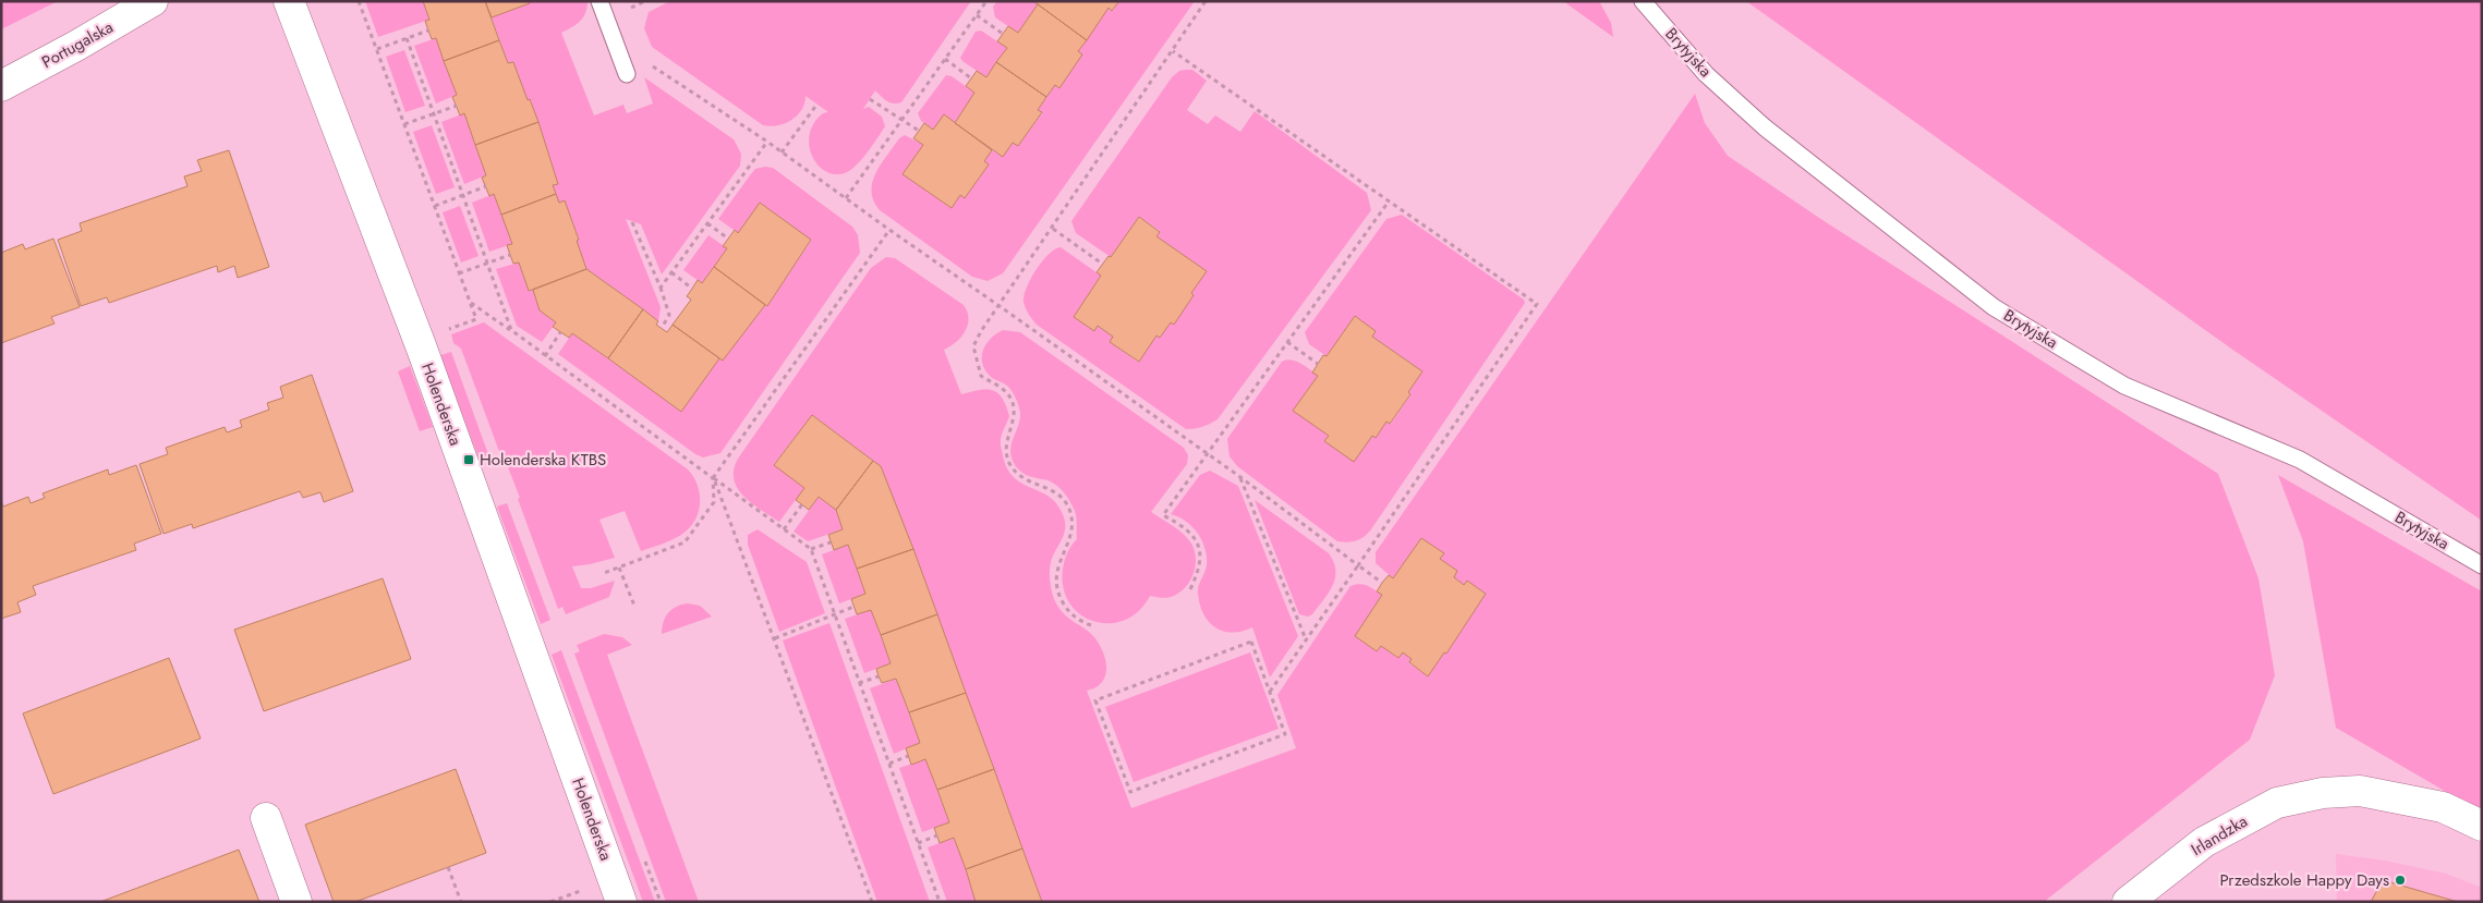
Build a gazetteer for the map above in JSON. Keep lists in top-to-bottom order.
{
  "streets": {
    "street": ["Portugalska", "Holenderska", "Irlandzka"],
    "lane": ["Brytyjska"]
  },
  "places": {
    "transit": ["Holenderska KTBS"],
    "other": ["Przedszkole Happy Days"]
  }
}
